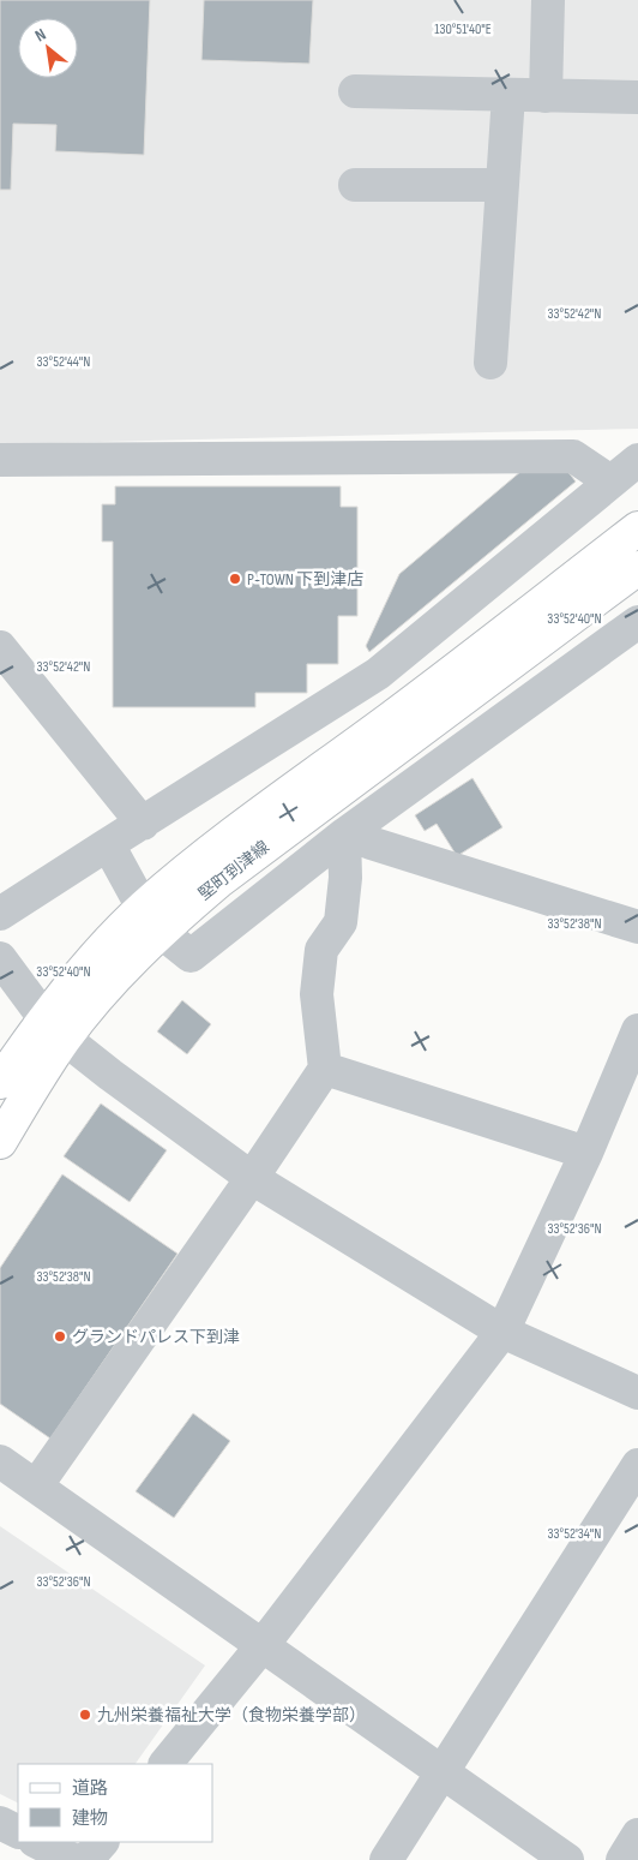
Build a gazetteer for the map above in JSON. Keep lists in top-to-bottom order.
{
  "streets": {
    "main road": ["堅町到津線"]
  },
  "places": ["P-TOWN 下到津店", "グランドパレス下到津", "九州栄養福祉大学（食物栄養学部）"],
  "legend": ["道路", "建物"],
  "north": "top left",
  "coordinates": [
    "130°51'40\"E",
    "33°52'42\"N",
    "33°52'44\"N",
    "33°52'40\"N",
    "33°52'38\"N",
    "33°52'36\"N",
    "33°52'34\"N"
  ]
}
